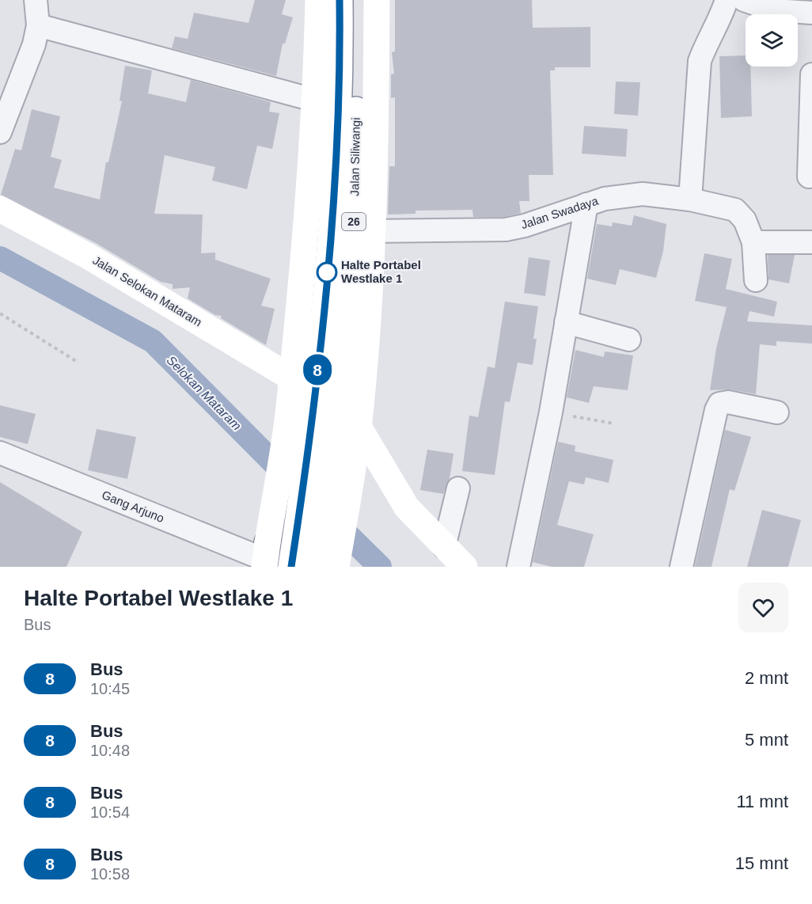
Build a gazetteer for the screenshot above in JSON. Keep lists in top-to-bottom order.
{
  "streets": {
    "main road": ["Jalan Siliwangi", "26", "Jalan Selokan Mataram"],
    "street": ["Jalan Swadaya", "Gang Arjuno"]
  },
  "water": ["Selokan Mataram"],
  "places": ["Halte Portabel Westlake 1"],
  "lines": ["bus line 8"],
  "page": {
    "on_map": "8",
    "heading": ["Halte Portabel Westlake 1", "Bus"],
    "list": [
      {
        "mark": "8",
        "name": "Bus",
        "note": "10:45",
        "value": "2 mnt"
      },
      {
        "mark": "8",
        "name": "Bus",
        "note": "10:48",
        "value": "5 mnt"
      },
      {
        "mark": "8",
        "name": "Bus",
        "note": "10:54",
        "value": "11 mnt"
      },
      {
        "mark": "8",
        "name": "Bus",
        "note": "10:58",
        "value": "15 mnt"
      }
    ]
  }
}
